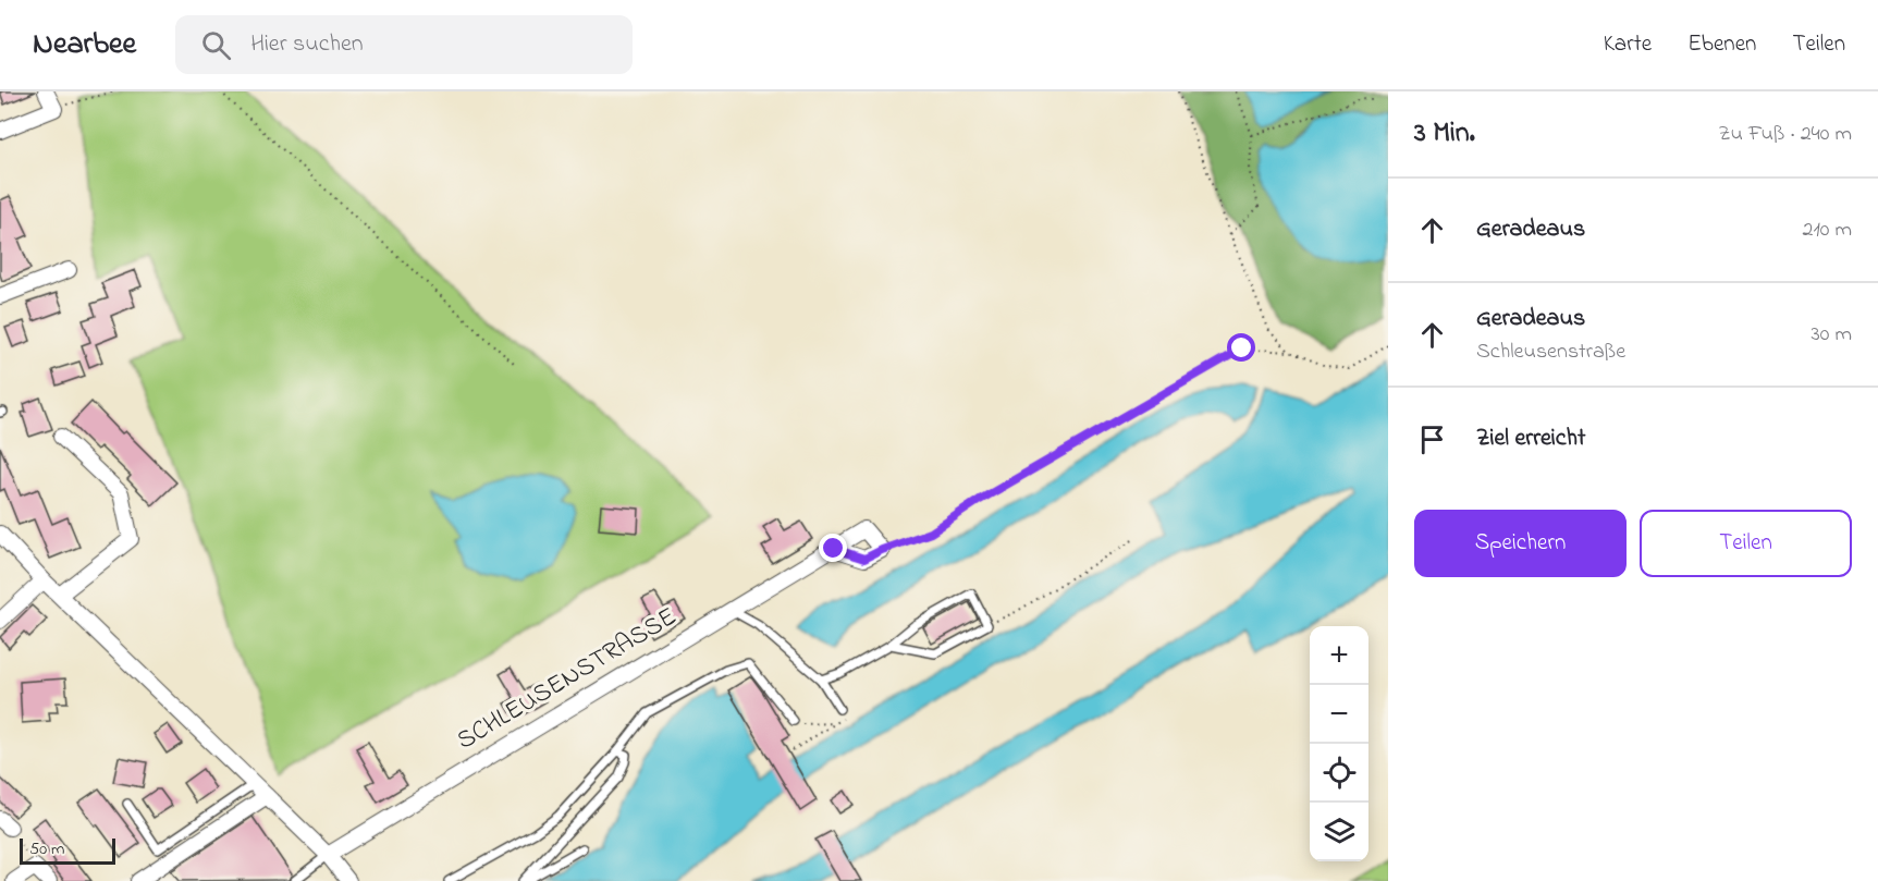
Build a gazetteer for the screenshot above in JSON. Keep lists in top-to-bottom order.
{
  "streets": {
    "street": ["SCHLEUSENSTRASSE"]
  },
  "scale_bar": "50 m",
  "page": {
    "header": "Nearbee",
    "search": "Hier suchen",
    "nav": ["Karte", "Ebenen", "Teilen"],
    "heading": ["3 Min.", "Zu Fuß · 240 m"],
    "list": [
      ["Geradeaus", "210 m"],
      ["Geradeaus", "Schleusenstraße", "30 m"],
      "Ziel erreicht"
    ],
    "buttons": ["Speichern", "Teilen"],
    "map_buttons": ["+", "−"],
    "scale": "50 m"
  }
}
